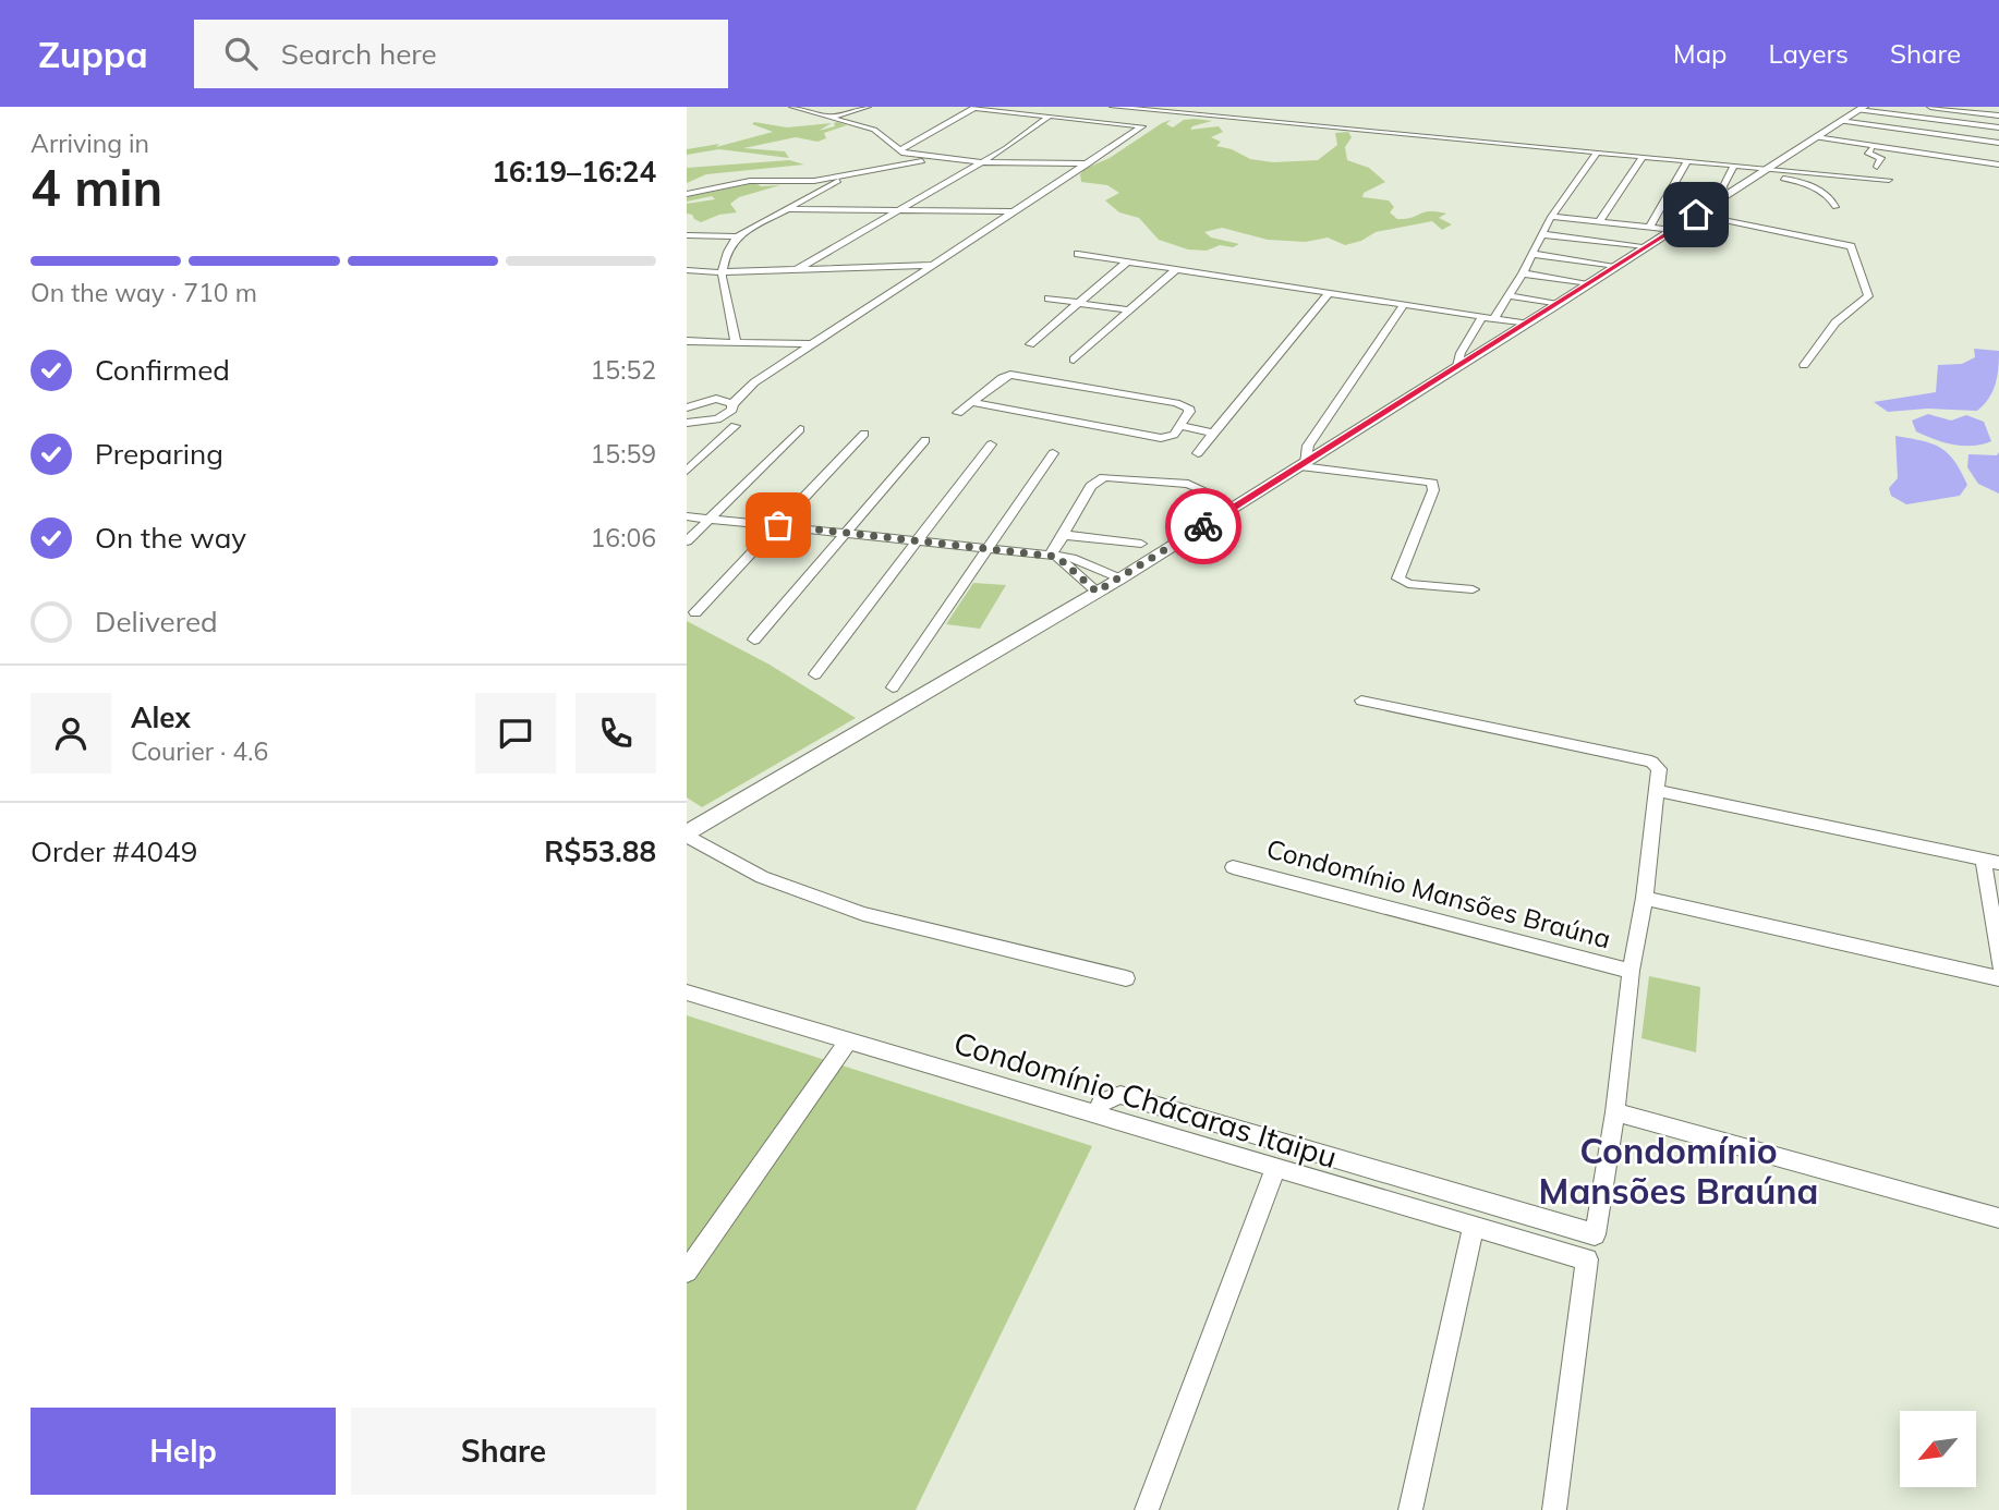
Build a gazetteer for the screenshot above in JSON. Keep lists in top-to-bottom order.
{
  "streets": {
    "street": ["Condomínio Mansões Braúna", "Condomínio Chácaras Itaipu"]
  },
  "crossings": [
    ["Condomínio Mansões Braúna", "Condomínio Chácaras Itaipu"]
  ],
  "districts": ["Condomínio Mansões Braúna"],
  "north": "bottom left",
  "page": {
    "header": "Zuppa",
    "search": "Search here",
    "nav": ["Map", "Layers", "Share"],
    "heading": ["4 min", "Arriving in", "16:19–16:24"],
    "panel": [
      "Alex",
      "Courier · 4.6",
      "Order #4049",
      "R$53.88"
    ],
    "bar": "On the way · 710 m",
    "list": [
      ["Confirmed", "15:52"],
      ["Preparing", "15:59"],
      ["On the way", "16:06"],
      "Delivered"
    ],
    "buttons": ["Help", "Share"]
  }
}
